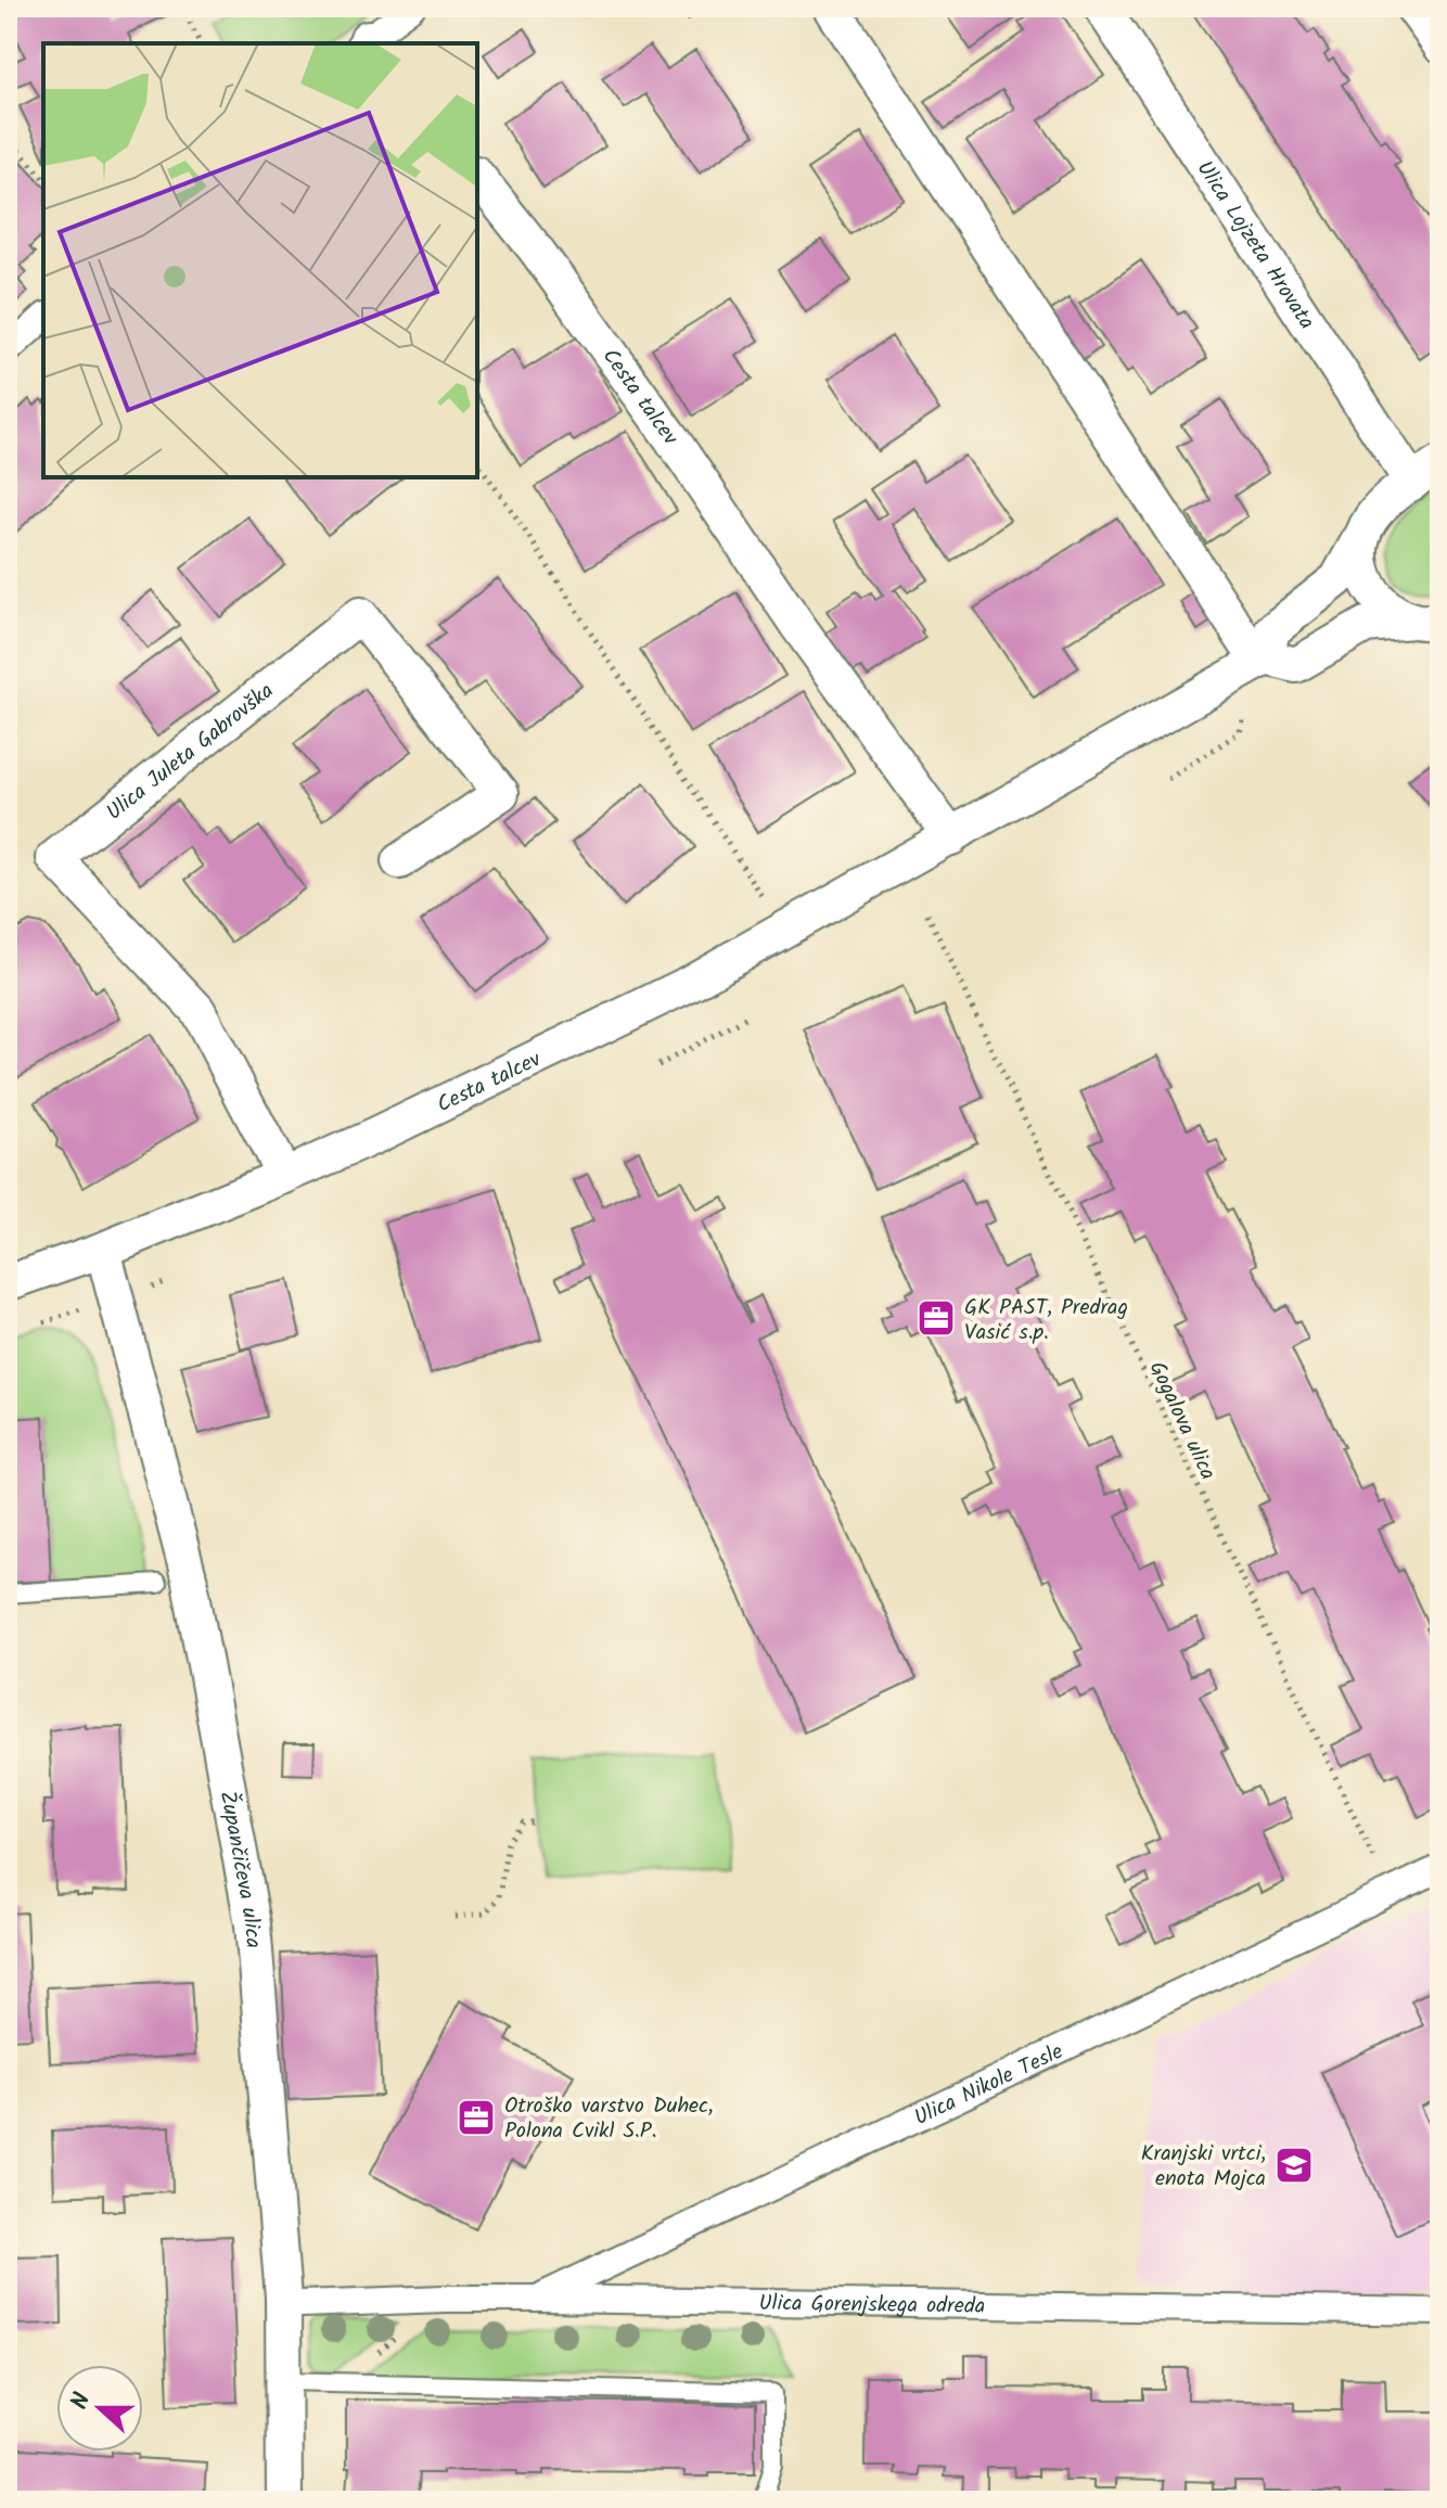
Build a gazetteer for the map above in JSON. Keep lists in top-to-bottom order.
{
  "streets": {
    "street": [
      "Ulica Lojzeta Hrovata",
      "Cesta talcev",
      "Ulica Juleta Gabrovška",
      "Župančičeva ulica",
      "Ulica Nikole Tesle",
      "Ulica Gorenjskega odreda"
    ],
    "path": ["Gogalova ulica"]
  },
  "crossings": [
    ["Cesta talcev", "Ulica Juleta Gabrovška"],
    ["Cesta talcev", "Župančičeva ulica"],
    ["Gogalova ulica", "Ulica Nikole Tesle"],
    ["Ulica Nikole Tesle", "Ulica Gorenjskega odreda"]
  ],
  "places": {
    "office": ["GK PAST, Predrag Vasić s.p.", "Otroško varstvo Duhec, Polona Cvikl S.P."],
    "school or university": ["Kranjski vrtci, enota Mojca"]
  },
  "north": "left"
}
